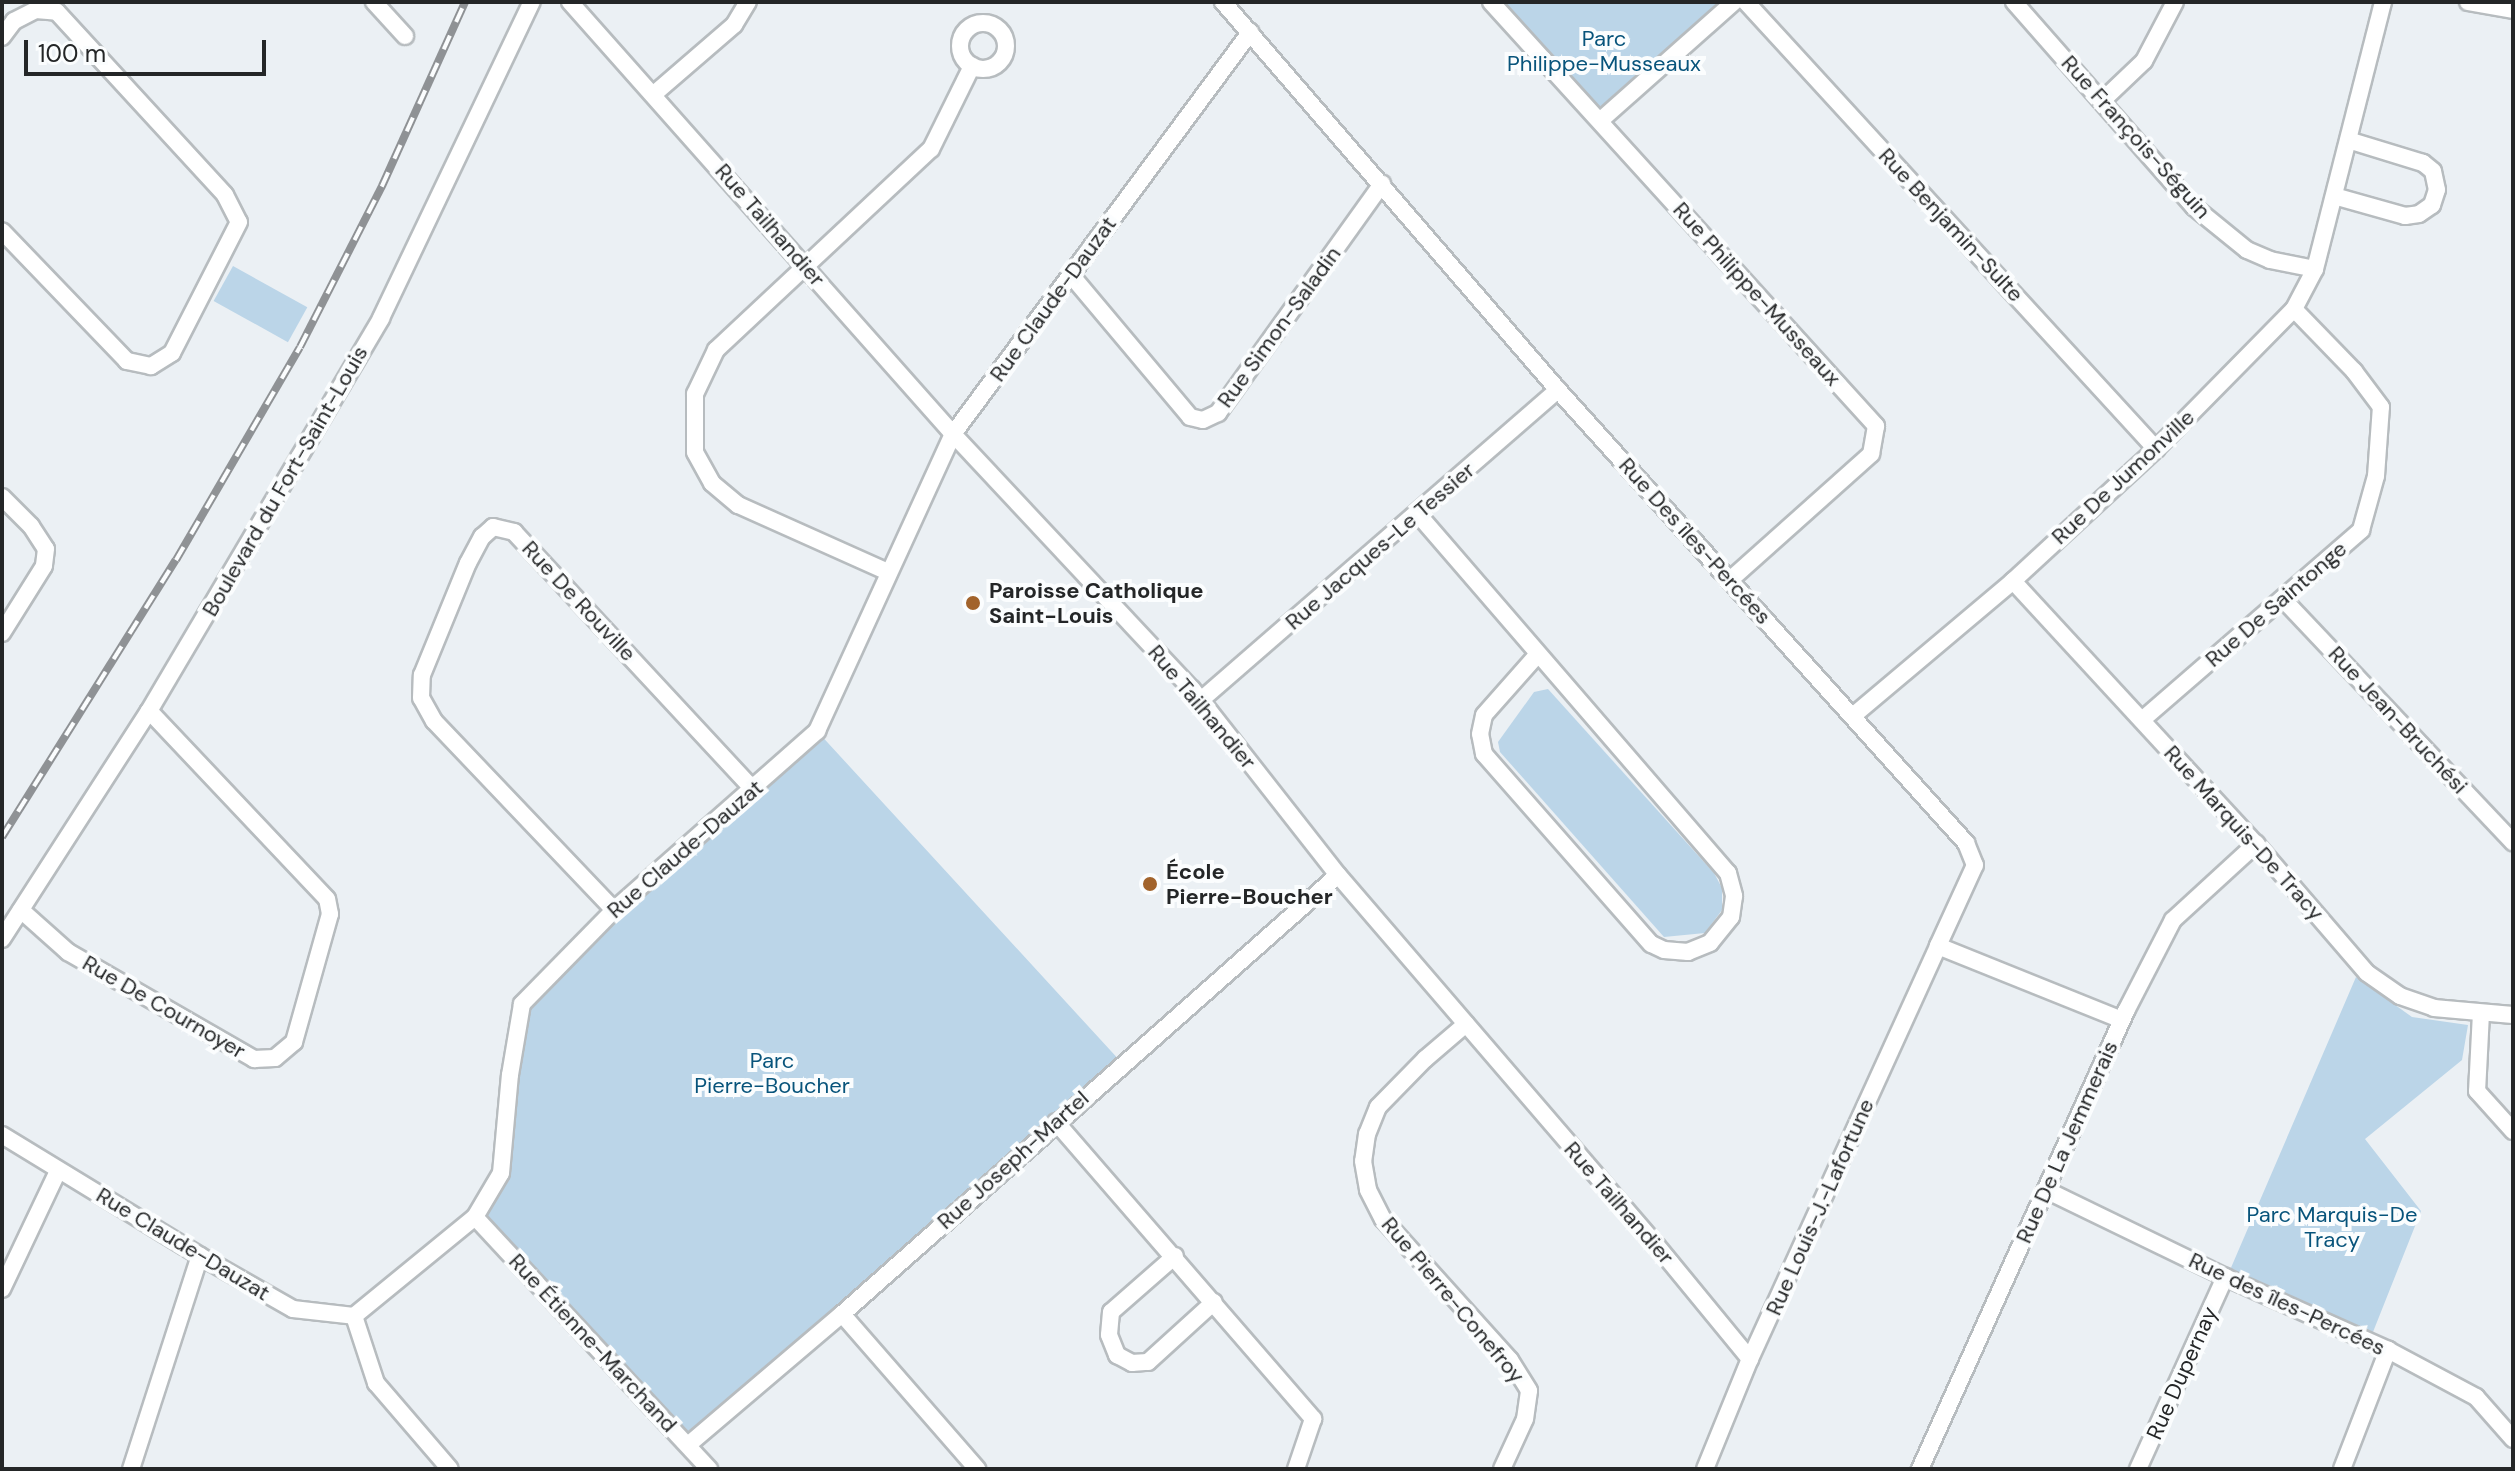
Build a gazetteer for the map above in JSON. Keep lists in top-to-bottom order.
{
  "streets": {
    "street": [
      "Rue François-Séguin",
      "Rue Tailhandier",
      "Rue Benjamin-Sulte",
      "Rue Philippe-Musseaux",
      "Rue Claude-Dauzat",
      "Rue Simon-Saladin",
      "Rue De Jumonville",
      "Boulevard du Fort-Saint-Louis",
      "Rue Des îles-Percées",
      "Rue Jacques-Le Tessier",
      "Rue De Rouville",
      "Rue De Saintonge",
      "Rue Jean-Bruchési",
      "Rue Marquis-De Tracy",
      "Rue De Cournoyer",
      "Rue De La Jemmerais",
      "Rue Joseph-Martel",
      "Rue Louis-J.-Lafortune",
      "Rue Pierre-Conefroy",
      "Rue des îles-Percées",
      "Rue Étienne-Marchand",
      "Rue Dupernay"
    ]
  },
  "crossings": [
    ["Rue François-Séguin", "Rue De Jumonville"],
    ["Rue Tailhandier", "Rue Claude-Dauzat"],
    ["Rue Tailhandier", "Rue Jacques-Le Tessier"],
    ["Rue Tailhandier", "Rue Joseph-Martel"],
    ["Rue Tailhandier", "Rue Louis-J.-Lafortune"],
    ["Rue Tailhandier", "Rue Pierre-Conefroy"],
    ["Rue Benjamin-Sulte", "Rue De Jumonville"],
    ["Rue Philippe-Musseaux", "Rue Des îles-Percées"],
    ["Rue Claude-Dauzat", "Rue Simon-Saladin"],
    ["Rue Claude-Dauzat", "Rue Des îles-Percées"],
    ["Rue Claude-Dauzat", "Rue De Rouville"],
    ["Rue Claude-Dauzat", "Rue Étienne-Marchand"],
    ["Rue Simon-Saladin", "Rue Des îles-Percées"],
    ["Rue De Jumonville", "Rue Des îles-Percées"],
    ["Rue De Jumonville", "Rue De Saintonge"],
    ["Rue De Jumonville", "Rue Marquis-De Tracy"],
    ["Boulevard du Fort-Saint-Louis", "Rue De Cournoyer"],
    ["Rue Des îles-Percées", "Rue Jacques-Le Tessier"],
    ["Rue Des îles-Percées", "Rue Louis-J.-Lafortune"],
    ["Rue De Saintonge", "Rue Jean-Bruchési"],
    ["Rue De Saintonge", "Rue Marquis-De Tracy"],
    ["Rue Marquis-De Tracy", "Rue De La Jemmerais"],
    ["Rue De La Jemmerais", "Rue des îles-Percées"],
    ["Rue Joseph-Martel", "Rue Étienne-Marchand"],
    ["Rue des îles-Percées", "Rue Dupernay"]
  ],
  "parks": ["Parc Philippe-Musseaux", "Parc Pierre-Boucher", "Parc Marquis-De Tracy"],
  "places": ["Paroisse Catholique Saint-Louis", "École Pierre-Boucher"],
  "scale_bar": "100 m"
}
